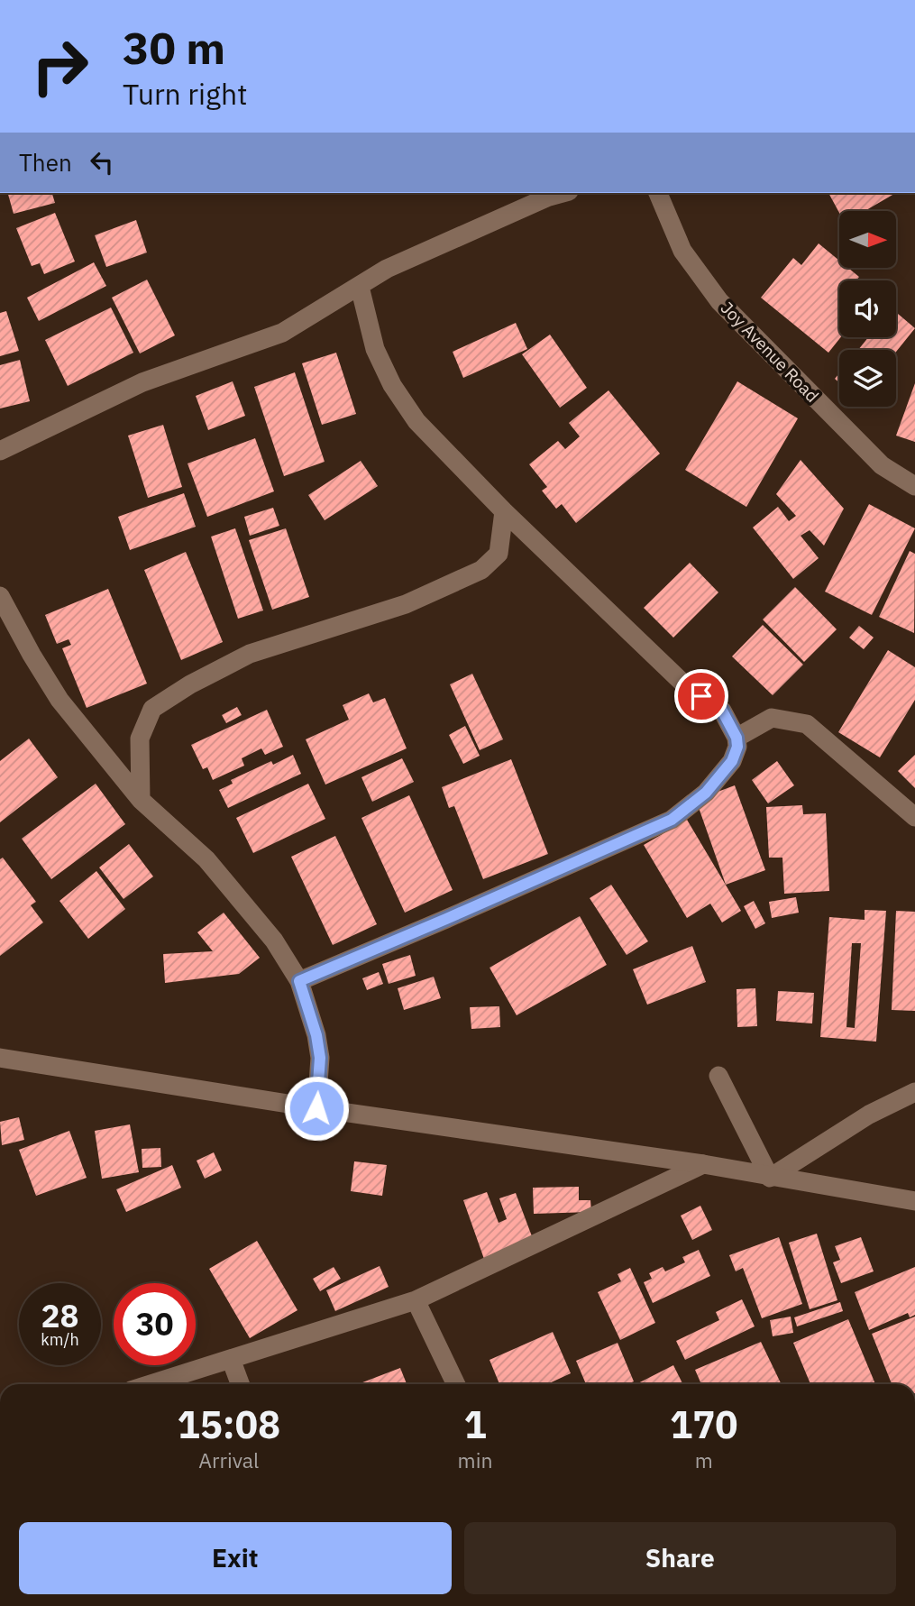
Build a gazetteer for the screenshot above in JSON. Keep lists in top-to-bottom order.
{
  "streets": {
    "street": ["Joy Avenue Road"]
  },
  "north": "right",
  "page": {
    "turn": ["30 m", "Turn right"],
    "then": "Then",
    "speed": "28 km/h",
    "limit": "30",
    "eta": [
      "15:08",
      "Arrival",
      "1",
      "min",
      "170",
      "m"
    ],
    "buttons": ["Exit", "Share"]
  }
}
